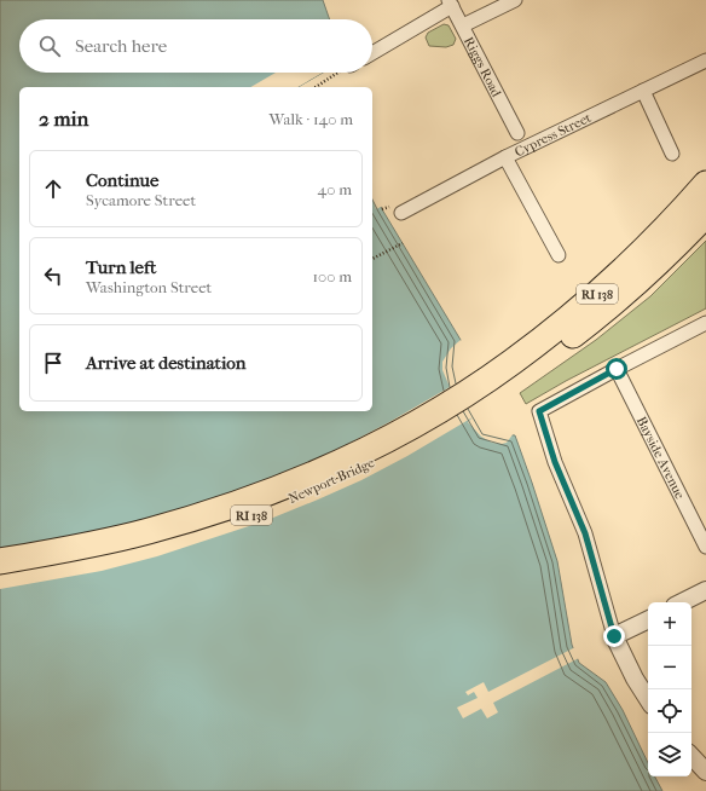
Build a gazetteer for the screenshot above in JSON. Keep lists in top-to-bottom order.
{
  "streets": {
    "highway": ["RI 138", "Newport Bridge"],
    "street": ["Riggs Road", "Cypress Street", "Bayside Avenue"]
  },
  "crossings": [
    ["RI 138", "Newport Bridge"]
  ],
  "page": {
    "search": "Search here",
    "heading": ["2 min", "Walk · 140 m"],
    "list": [
      ["Continue", "Sycamore Street", "40 m"],
      ["Turn left", "Washington Street", "100 m"],
      "Arrive at destination"
    ],
    "map_buttons": ["+", "−"]
  }
}
